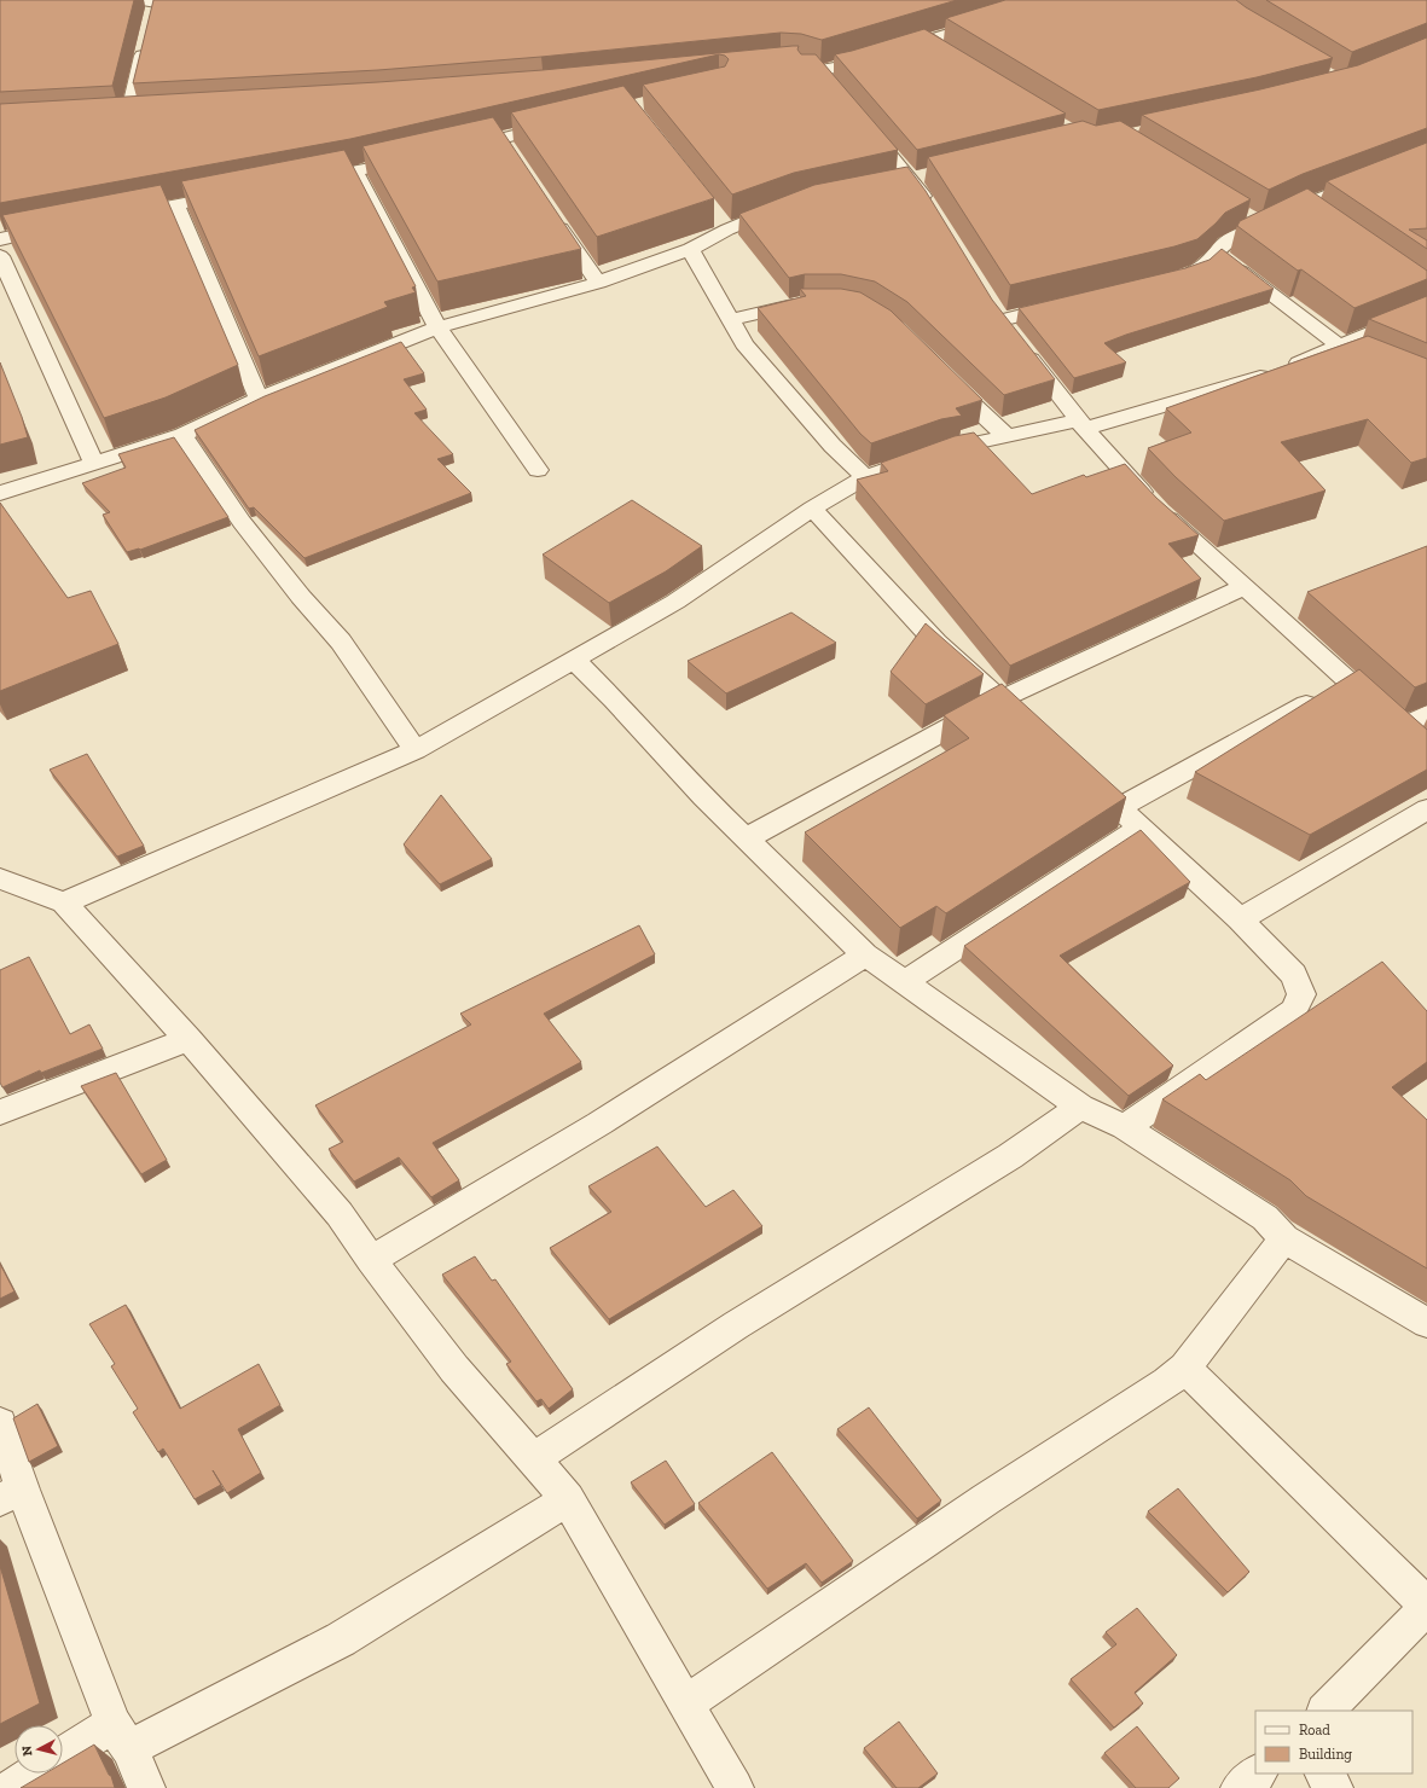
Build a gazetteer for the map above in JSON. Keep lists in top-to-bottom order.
{
  "legend": ["Road", "Building"],
  "north": "left"
}
